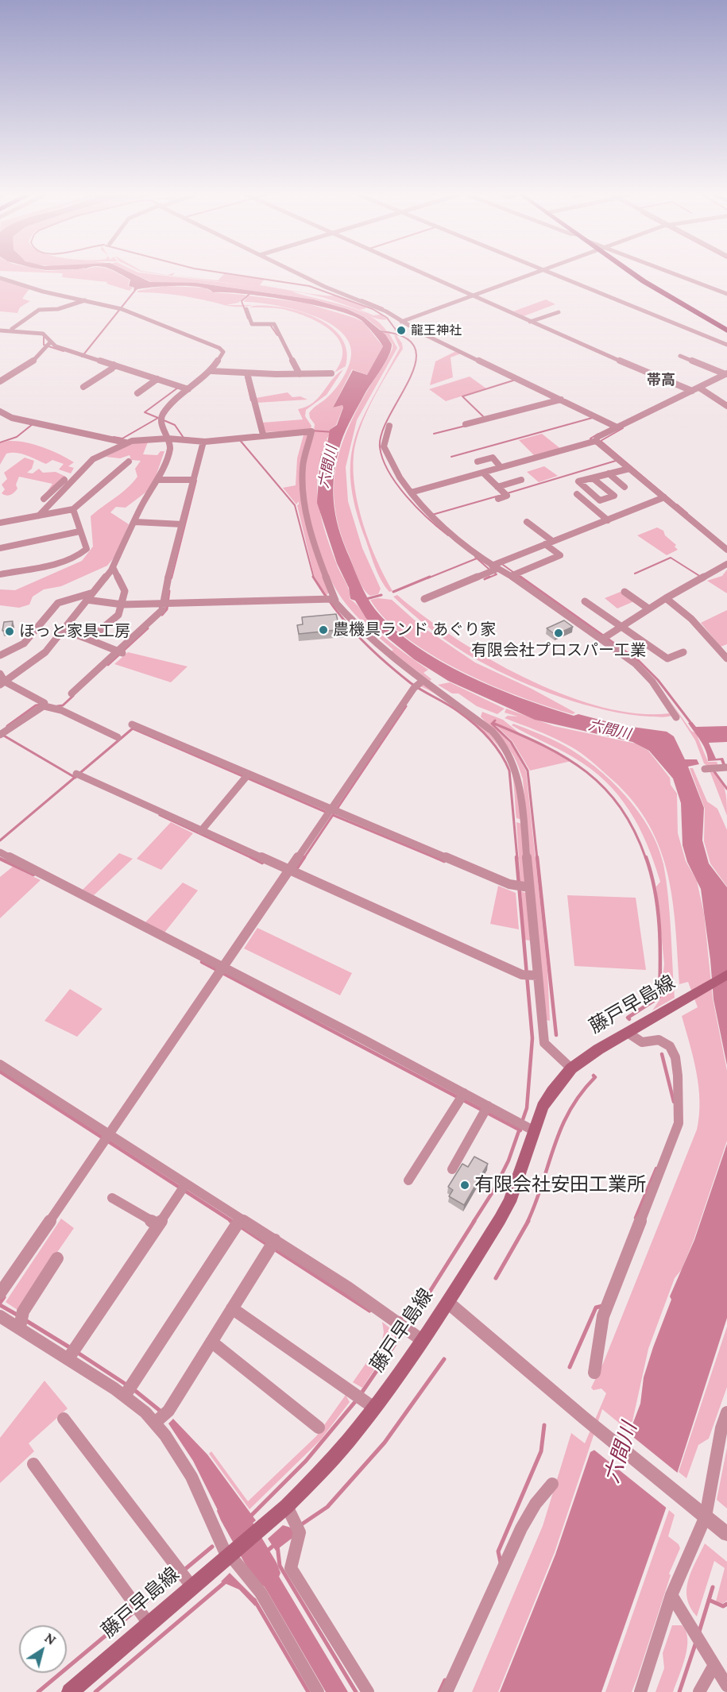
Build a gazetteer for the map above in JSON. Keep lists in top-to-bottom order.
{
  "streets": {
    "main road": ["藤戸早島線"]
  },
  "districts": ["帯高"],
  "water": ["六間川"],
  "places": [
    "龍王神社",
    "農機具ランド あぐり家",
    "ほっと家具工房",
    "有限会社プロスパー工業",
    "有限会社安田工業所"
  ],
  "north": "top right"
}
